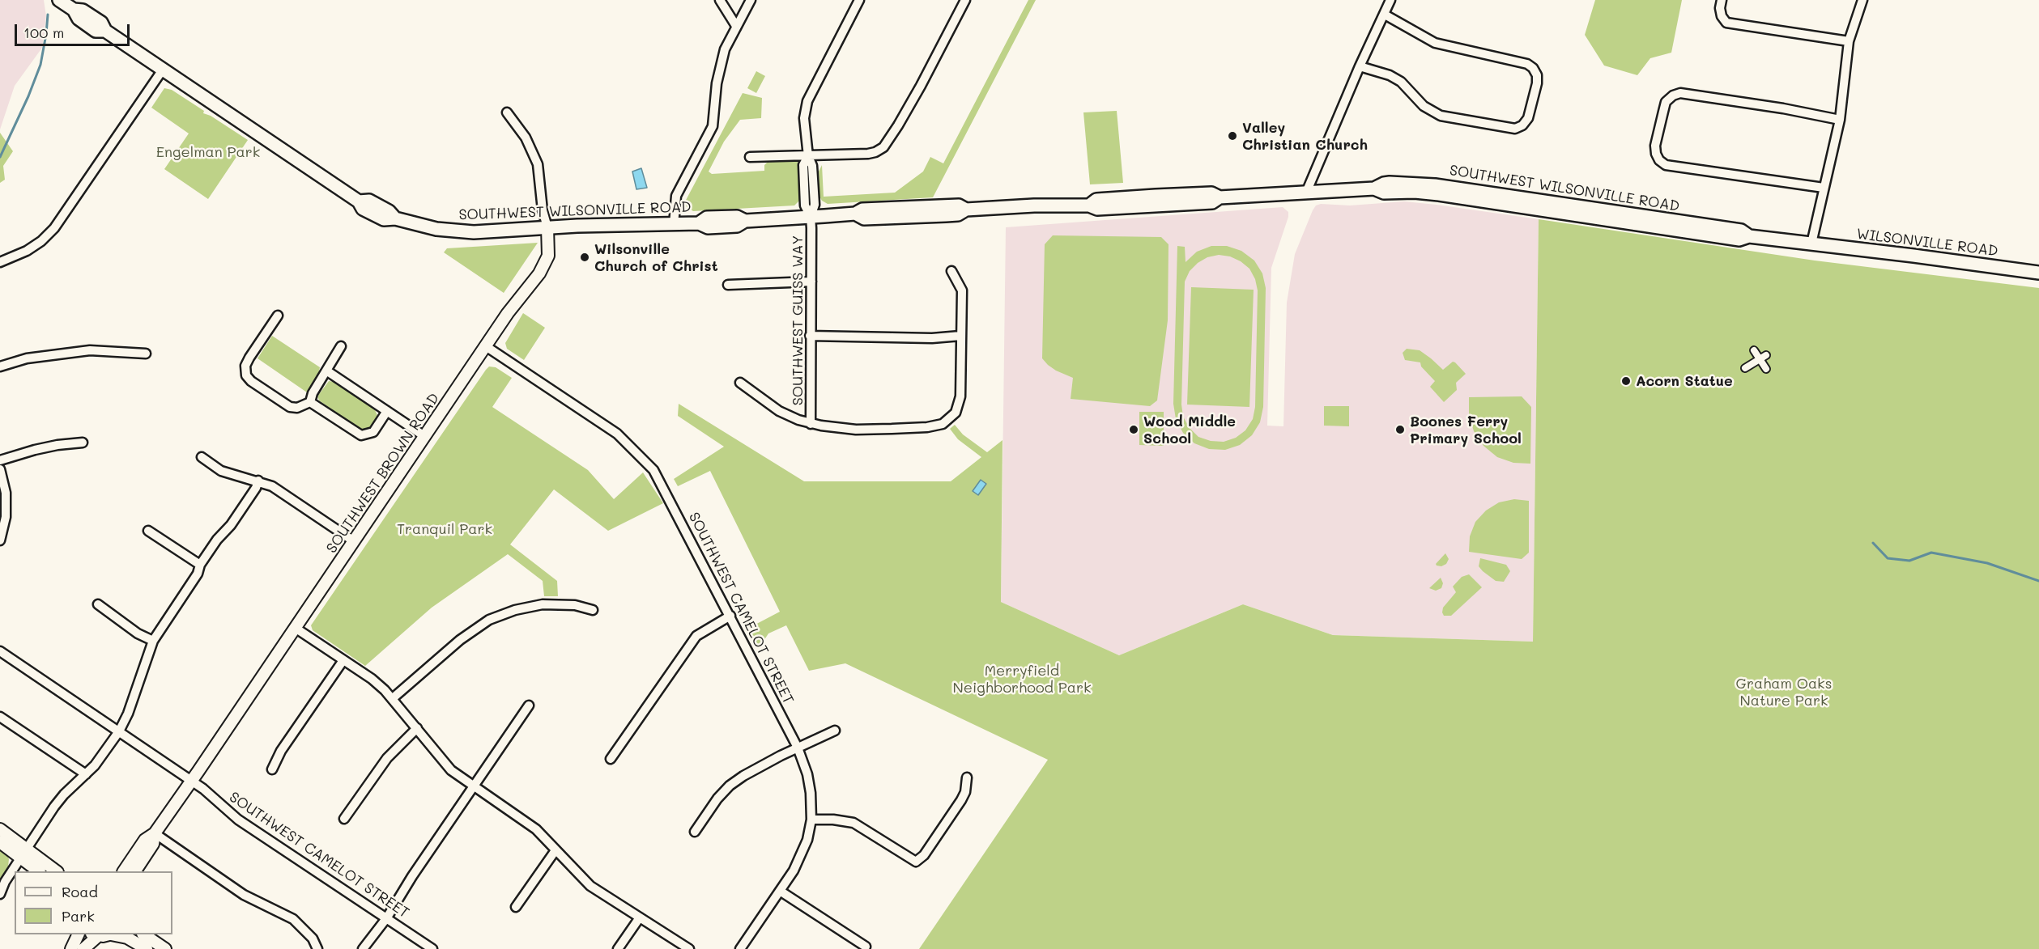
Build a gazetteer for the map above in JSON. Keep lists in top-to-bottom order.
{
  "streets": {
    "main road": ["SOUTHWEST WILSONVILLE ROAD", "WILSONVILLE ROAD"],
    "street": ["SOUTHWEST GUISS WAY", "SOUTHWEST BROWN ROAD", "SOUTHWEST CAMELOT STREET"]
  },
  "crossings": [
    ["SOUTHWEST WILSONVILLE ROAD", "WILSONVILLE ROAD"],
    ["SOUTHWEST WILSONVILLE ROAD", "SOUTHWEST GUISS WAY"],
    ["SOUTHWEST WILSONVILLE ROAD", "SOUTHWEST BROWN ROAD"],
    ["SOUTHWEST BROWN ROAD", "SOUTHWEST CAMELOT STREET"]
  ],
  "parks": [
    "Engelman Park",
    "Tranquil Park",
    "Merryfield Neighborhood Park",
    "Graham Oaks Nature Park"
  ],
  "places": [
    "Valley Christian Church",
    "Wilsonville Church of Christ",
    "Acorn Statue",
    "Wood Middle School",
    "Boones Ferry Primary School"
  ],
  "legend": ["Road", "Park"],
  "scale_bar": "100 m"
}
